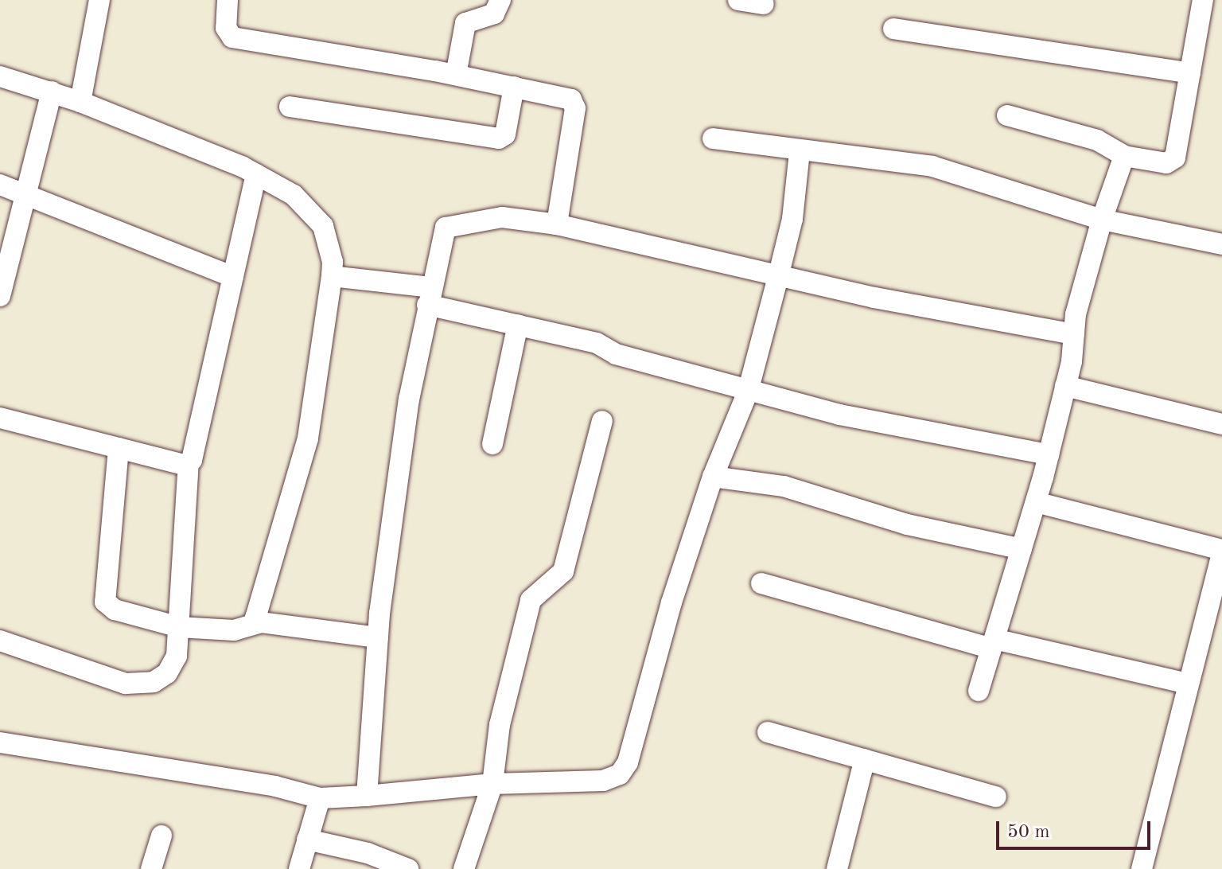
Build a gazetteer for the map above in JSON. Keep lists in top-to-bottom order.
{
  "scale_bar": "50 m"
}
